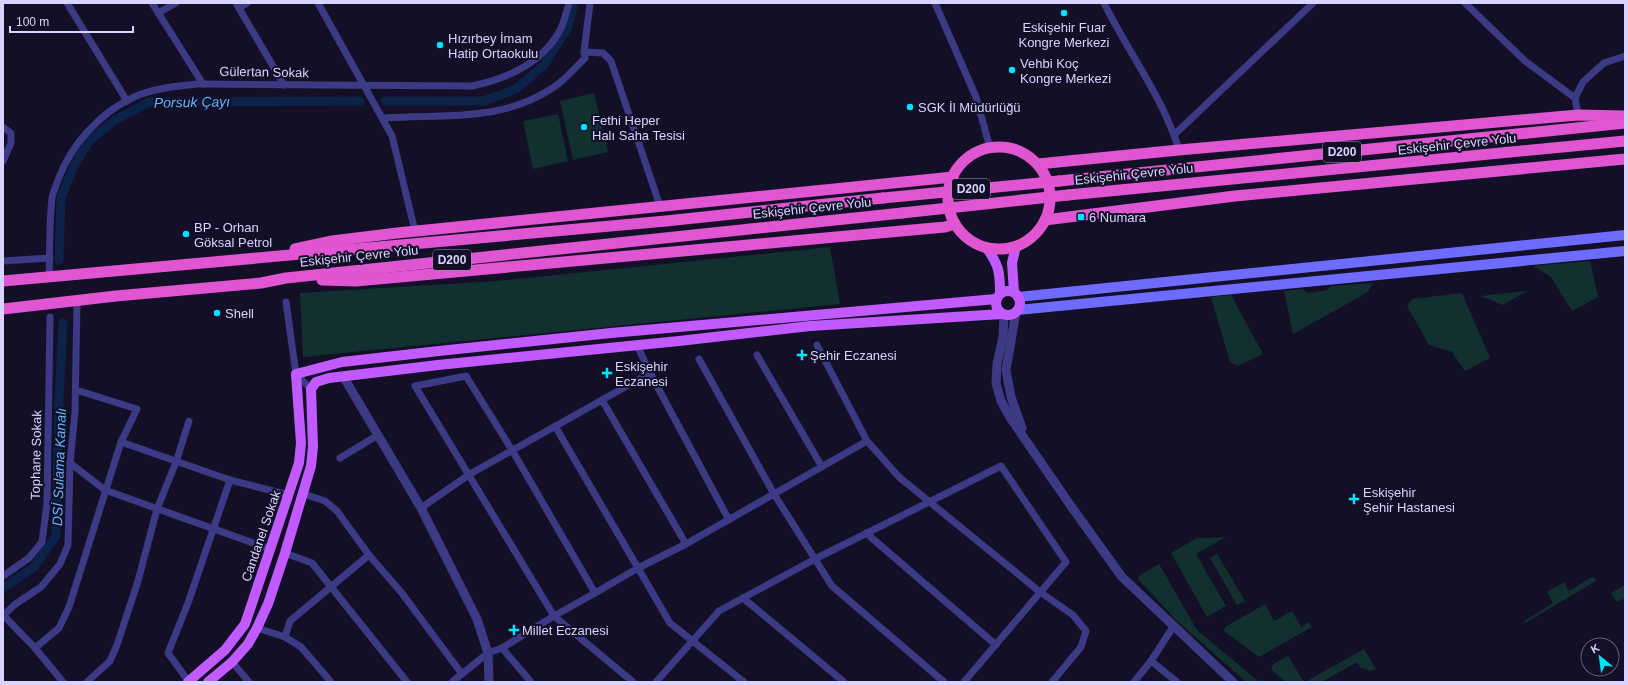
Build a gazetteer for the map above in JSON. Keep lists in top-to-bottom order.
{
  "streets": {
    "highway": ["Eskişehir Çevre Yolu", "D200"],
    "main road": ["Candanel Sokak"],
    "street": ["Gülertan Sokak", "Tophane Sokak"]
  },
  "crossings": [
    ["Gülertan Sokak", "Eskişehir Çevre Yolu"]
  ],
  "water": ["Porsuk Çayı", "DSİ Sulama Kanalı"],
  "places": {
    "other": [
      "Eskişehir Fuar Kongre Merkezi",
      "Hızırbey İmam Hatip Ortaokulu",
      "Vehbi Koç Kongre Merkezi",
      "SGK İl Müdürlüğü",
      "Fethi Heper Halı Saha Tesisi",
      "BP - Orhan Göksal Petrol",
      "Shell"
    ],
    "transit": ["6 Numara"],
    "health": [
      "Şehir Eczanesi",
      "Eskişehir Eczanesi",
      "Eskişehir Şehir Hastanesi",
      "Millet Eczanesi"
    ]
  },
  "scale_bar": "100 m",
  "north": "top left"
}
